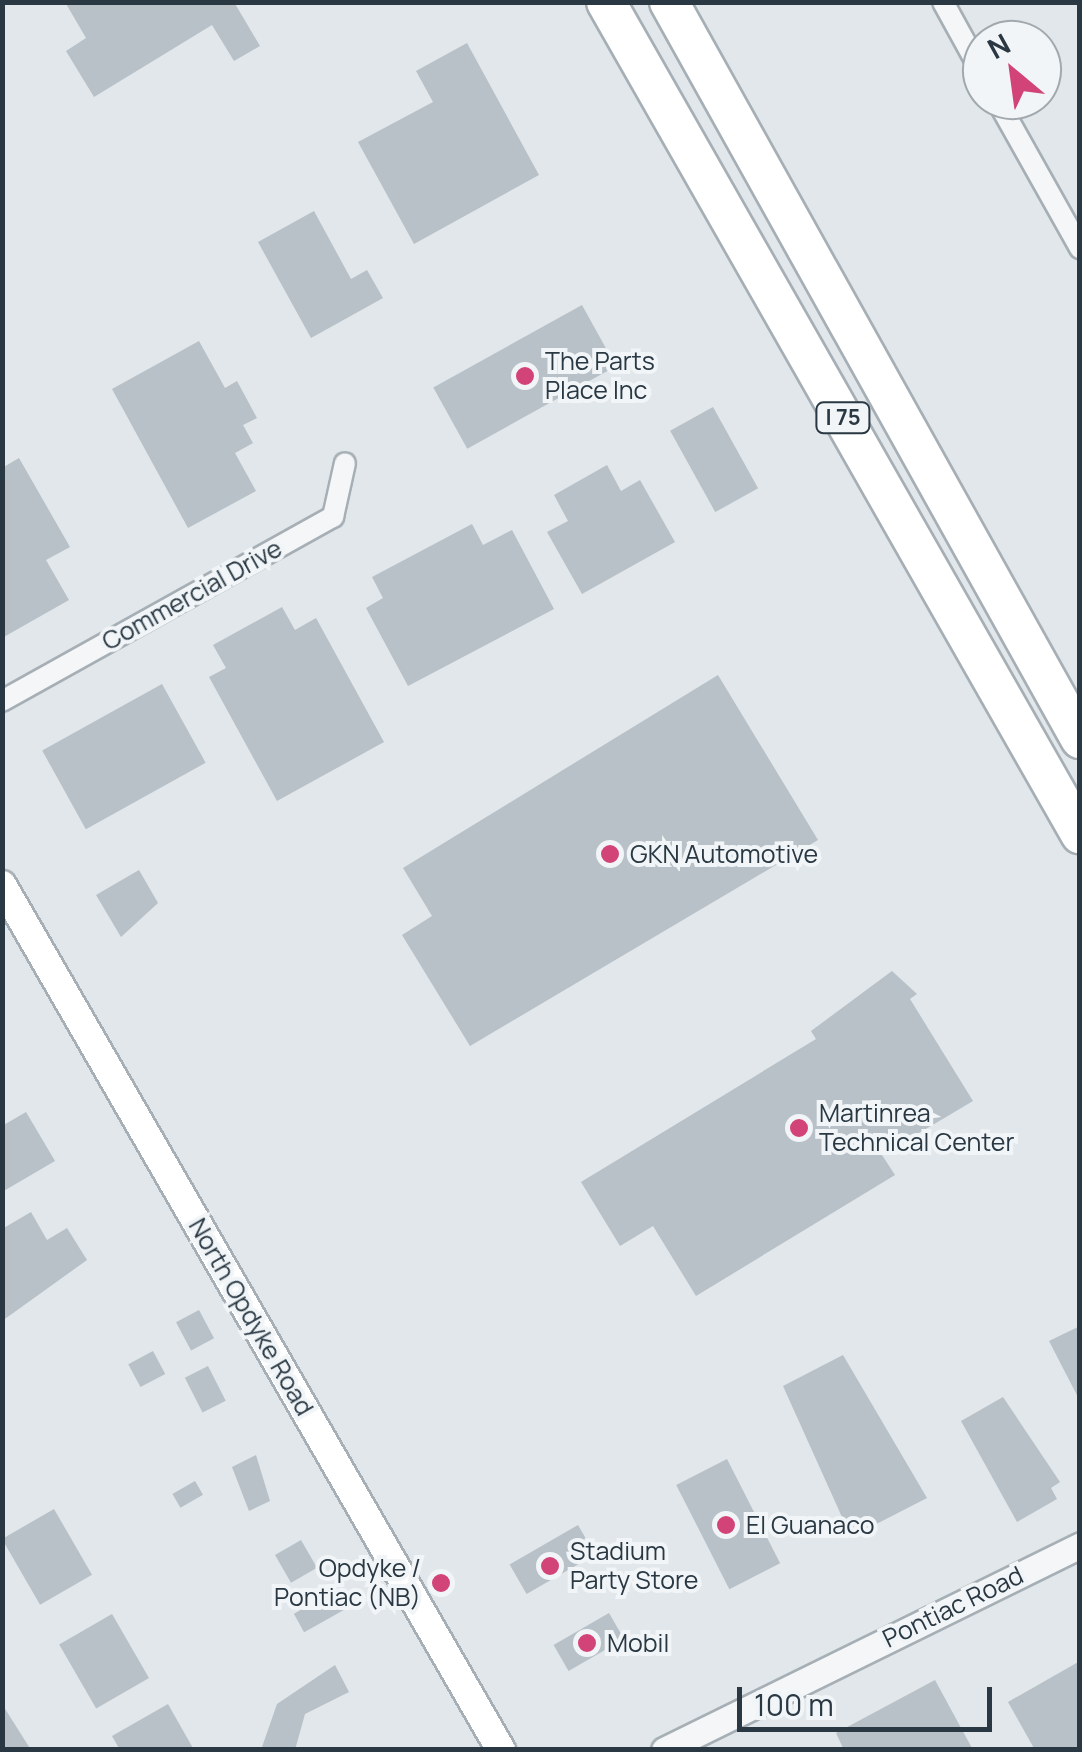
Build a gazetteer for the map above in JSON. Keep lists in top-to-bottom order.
{
  "streets": {
    "highway": ["I 75"],
    "main road": ["North Opdyke Road"],
    "street": ["Commercial Drive", "Pontiac Road"]
  },
  "places": [
    "The Parts Place Inc",
    "GKN Automotive",
    "Martinrea Technical Center",
    "El Guanaco",
    "Stadium Party Store",
    "Opdyke / Pontiac (NB)",
    "Mobil"
  ],
  "scale_bar": "100 m",
  "north": "top left"
}
